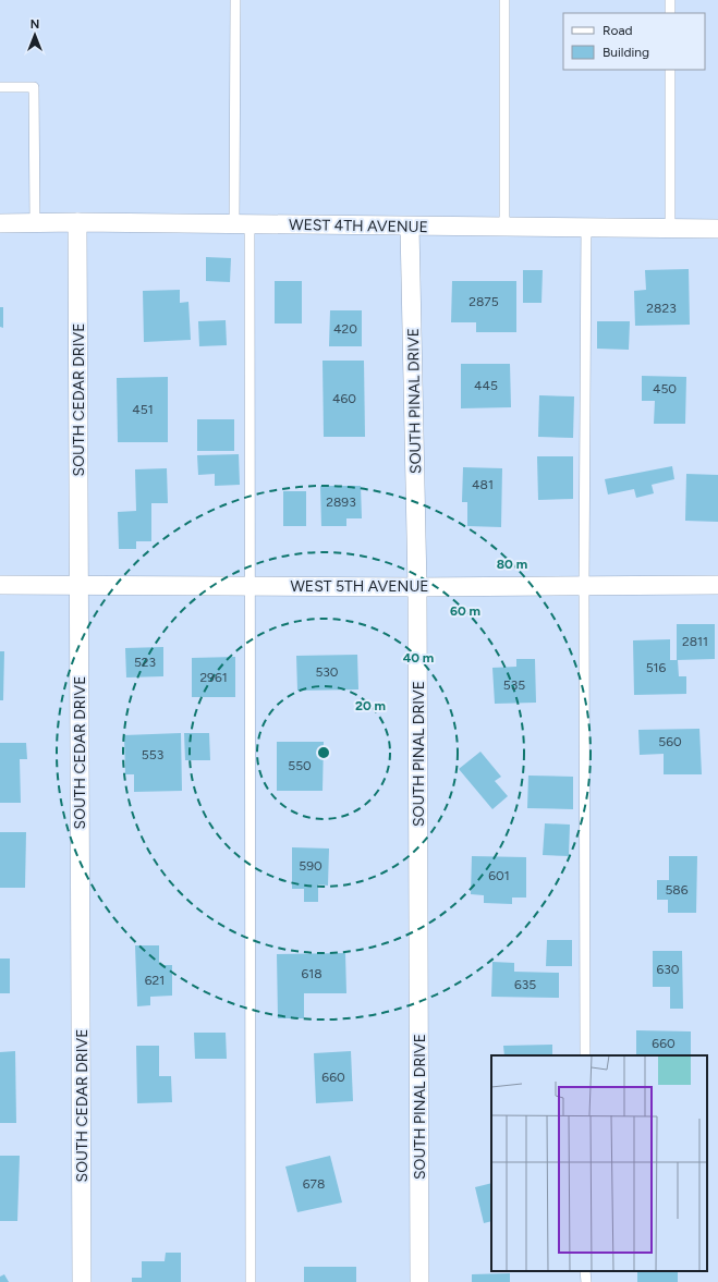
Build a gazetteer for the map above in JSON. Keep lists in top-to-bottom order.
{
  "streets": {
    "street": [
      "WEST 4TH AVENUE",
      "SOUTH CEDAR DRIVE",
      "SOUTH PINAL DRIVE",
      "WEST 5TH AVENUE"
    ]
  },
  "crossings": [
    ["WEST 4TH AVENUE", "SOUTH CEDAR DRIVE"],
    ["WEST 4TH AVENUE", "SOUTH PINAL DRIVE"],
    ["SOUTH CEDAR DRIVE", "WEST 5TH AVENUE"],
    ["SOUTH PINAL DRIVE", "WEST 5TH AVENUE"]
  ],
  "house_numbers": [
    "2875",
    "2823",
    "420",
    "445",
    "450",
    "460",
    "451",
    "481",
    "2893",
    "2811",
    "523",
    "516",
    "530",
    "2961",
    "535",
    "560",
    "553",
    "550",
    "590",
    "601",
    "586",
    "630",
    "618",
    "621",
    "635",
    "660",
    "660",
    "678"
  ],
  "legend": ["Road", "Building"],
  "north": "top",
  "rings": [
    "80 m",
    "60 m",
    "40 m",
    "20 m"
  ]
}
